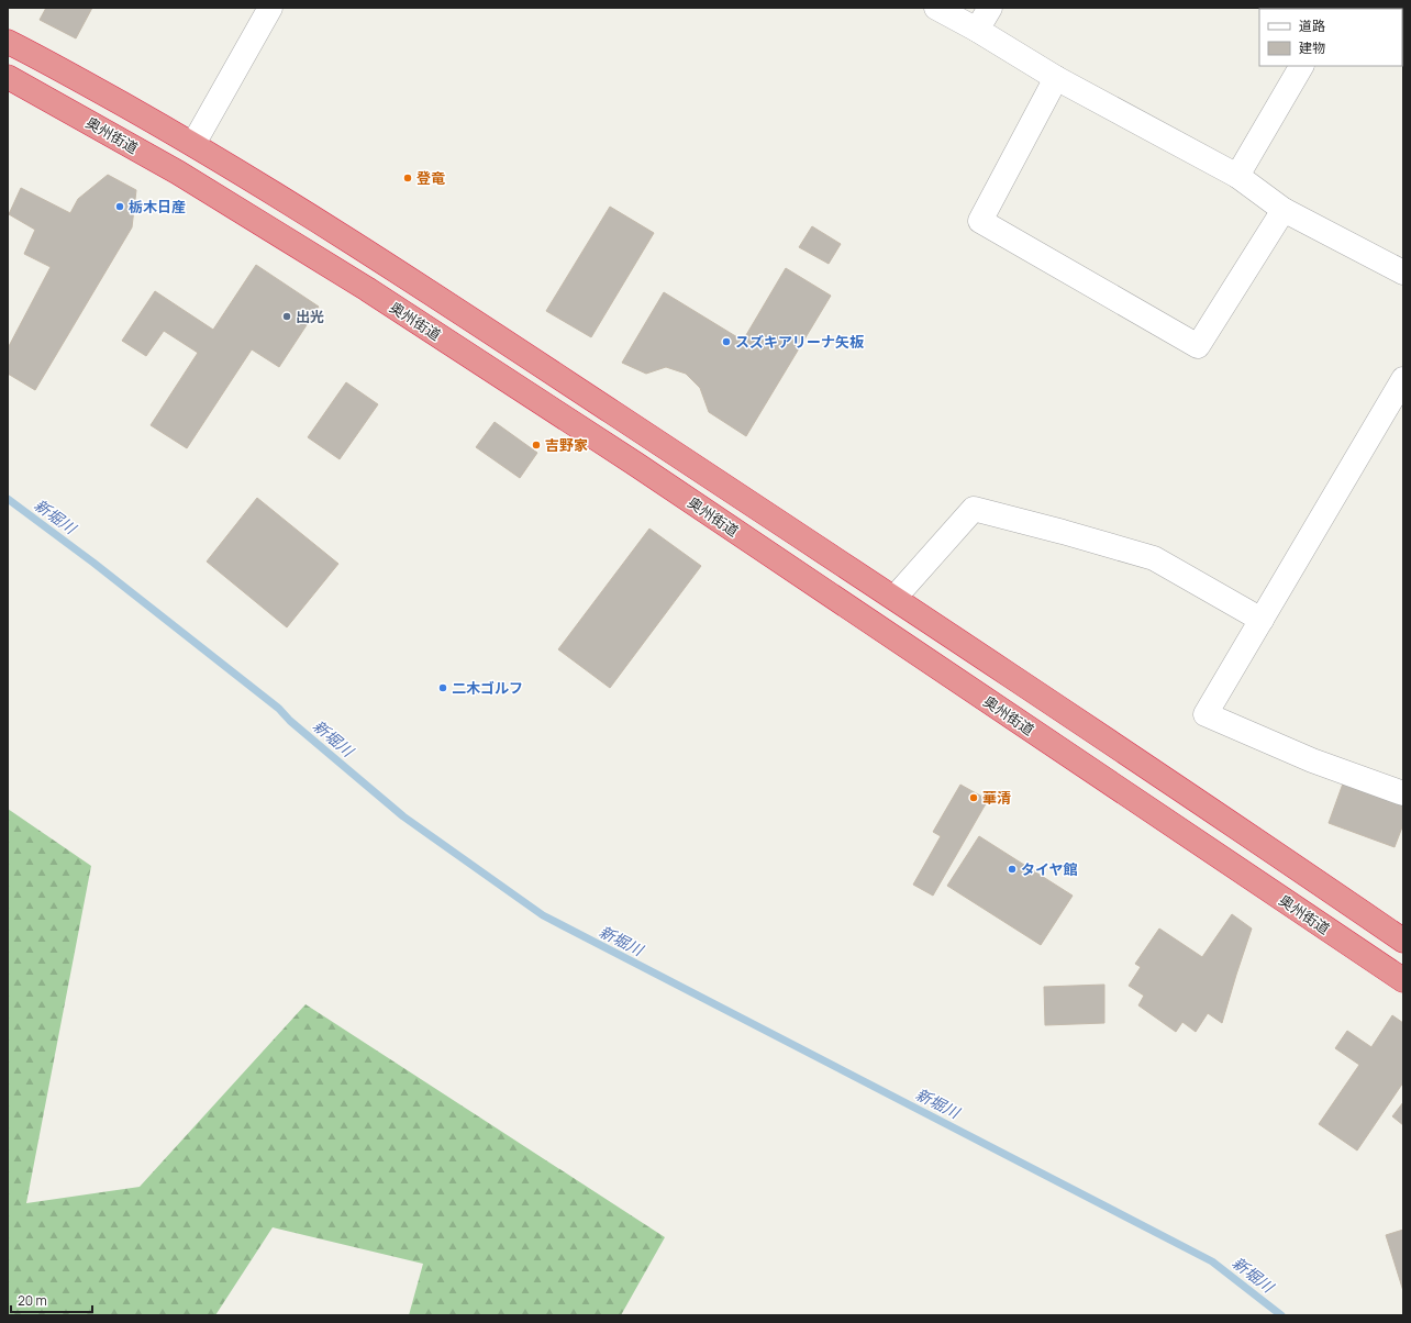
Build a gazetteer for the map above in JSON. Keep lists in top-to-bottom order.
{
  "streets": {
    "highway": ["奥州街道"]
  },
  "water": ["新堀川"],
  "places": [
    "登竜",
    "栃木日産",
    "出光",
    "スズキアリーナ矢板",
    "吉野家",
    "二木ゴルフ",
    "華清",
    "タイヤ館"
  ],
  "legend": ["道路", "建物"],
  "scale_bar": "20 m"
}
